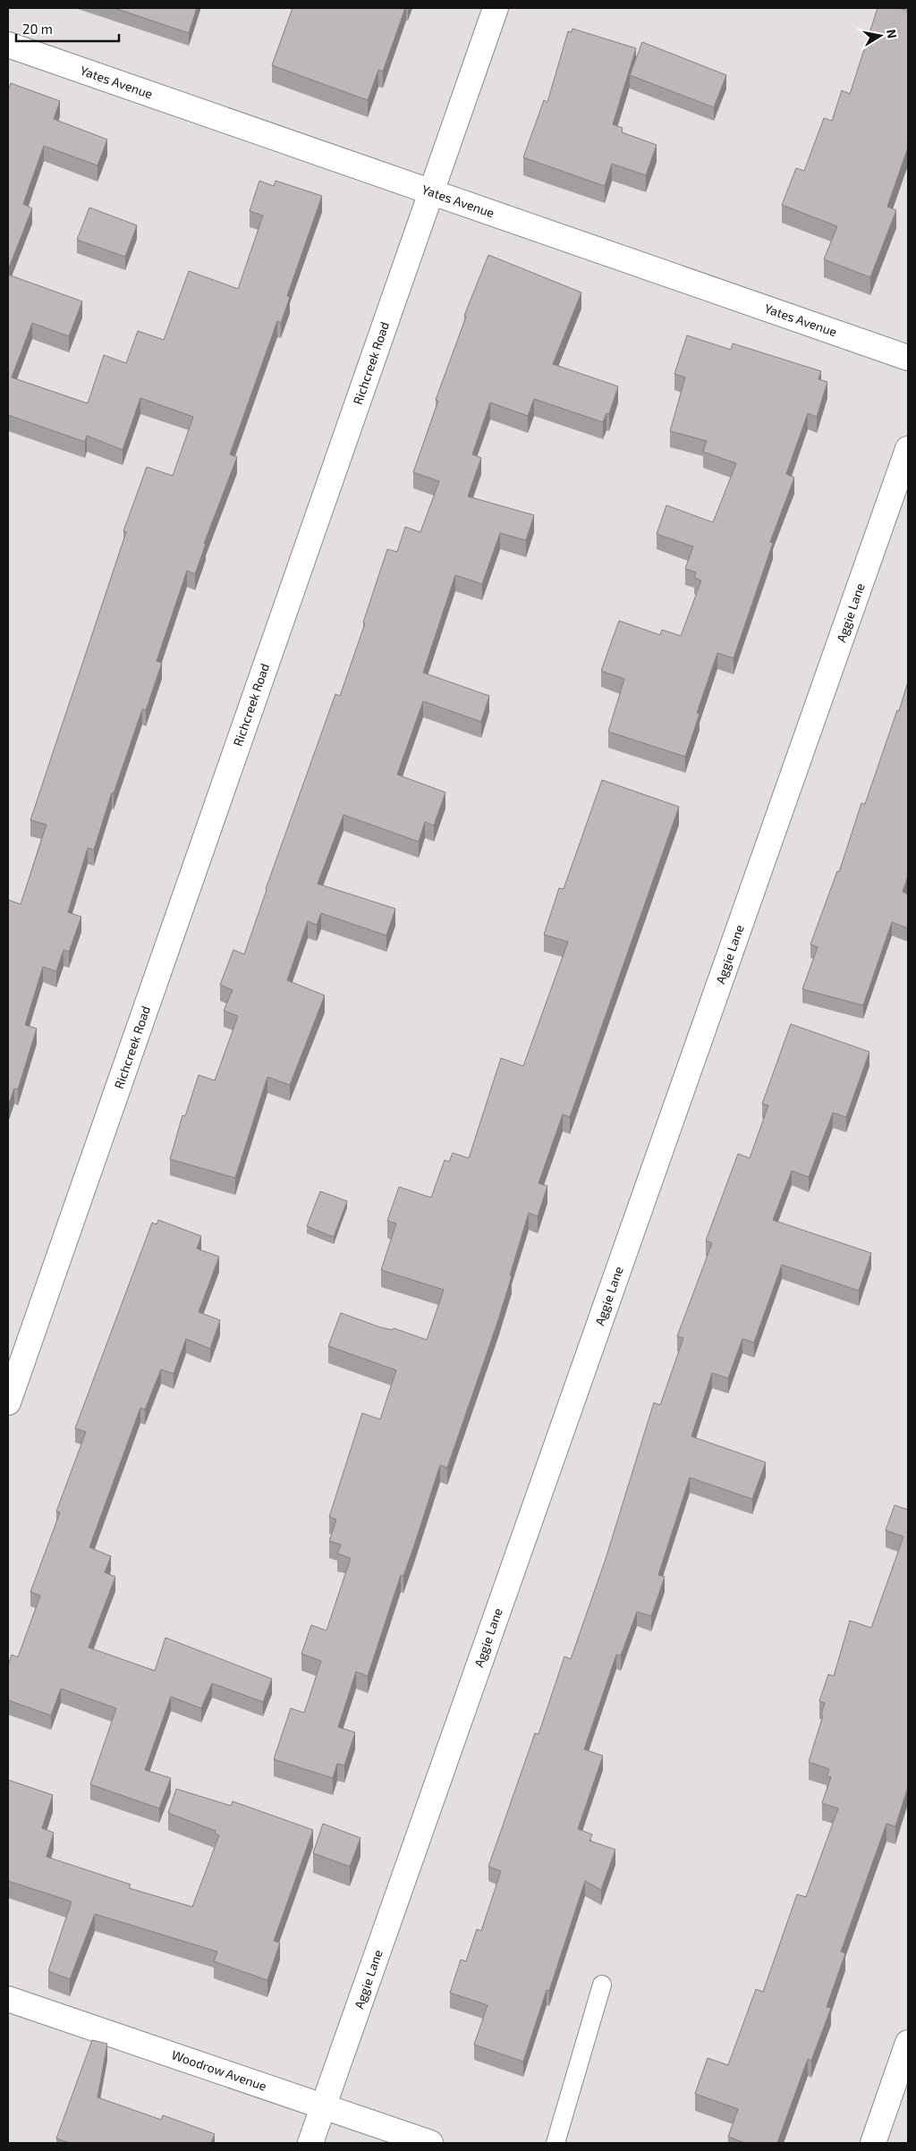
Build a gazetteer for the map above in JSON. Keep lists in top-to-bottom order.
{
  "streets": {
    "street": [
      "Yates Avenue",
      "Richcreek Road",
      "Aggie Lane",
      "Woodrow Avenue"
    ]
  },
  "crossings": [
    ["Yates Avenue", "Richcreek Road"],
    ["Aggie Lane", "Woodrow Avenue"]
  ],
  "scale_bar": "20 m",
  "north": "right"
}
